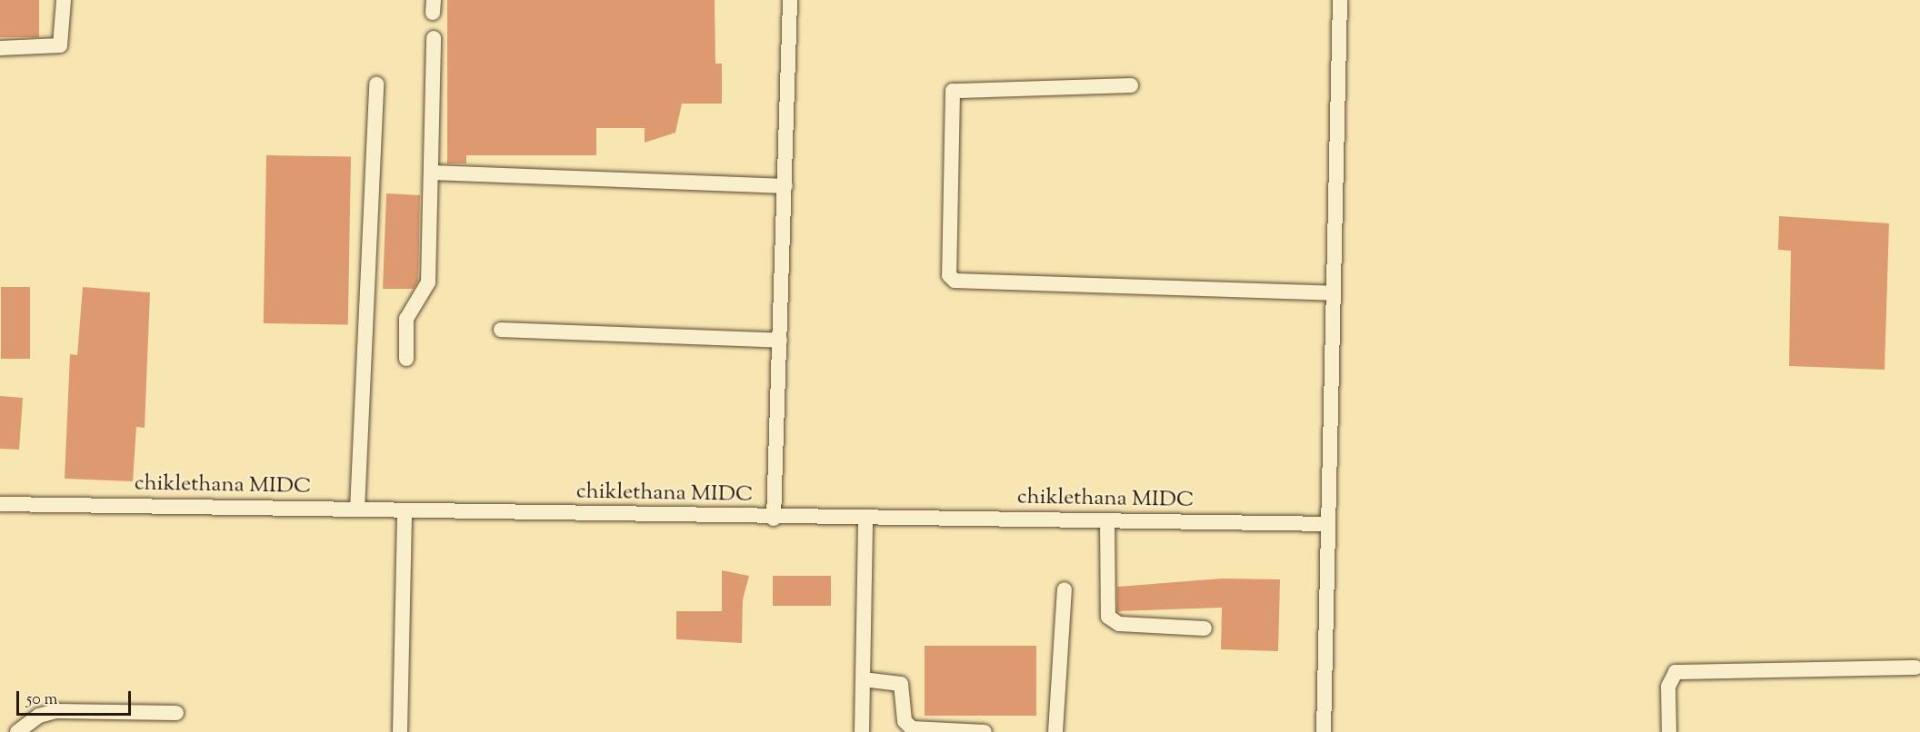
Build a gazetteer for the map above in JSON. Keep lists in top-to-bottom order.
{
  "streets": {
    "street": ["chiklethana MIDC"]
  },
  "scale_bar": "50 m"
}
